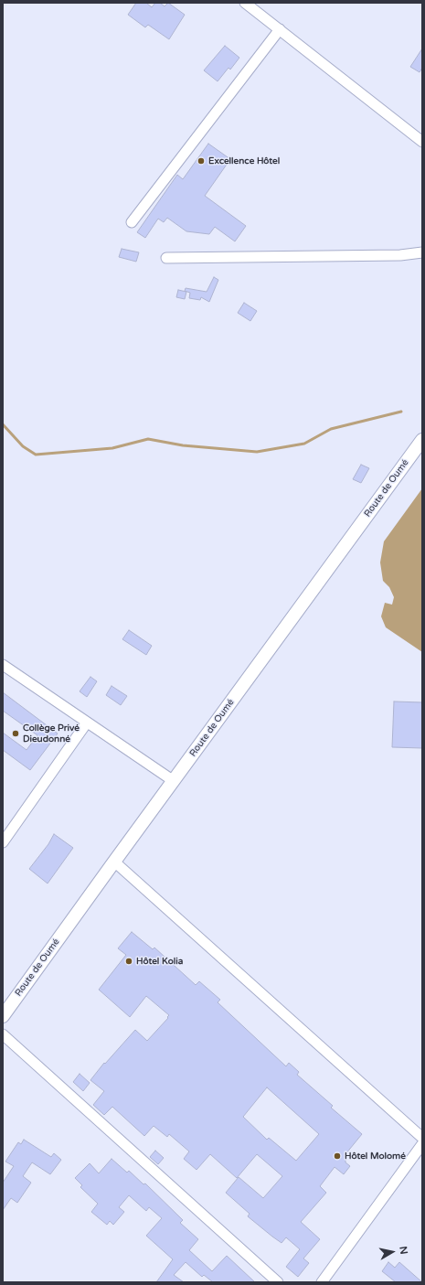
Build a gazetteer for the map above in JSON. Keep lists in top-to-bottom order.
{
  "streets": {
    "main road": ["Route de Oumé"]
  },
  "places": [
    "Excellence Hôtel",
    "Collège Privé Dieudonné",
    "Hôtel Kolia",
    "Hôtel Molomé"
  ],
  "north": "right"
}
